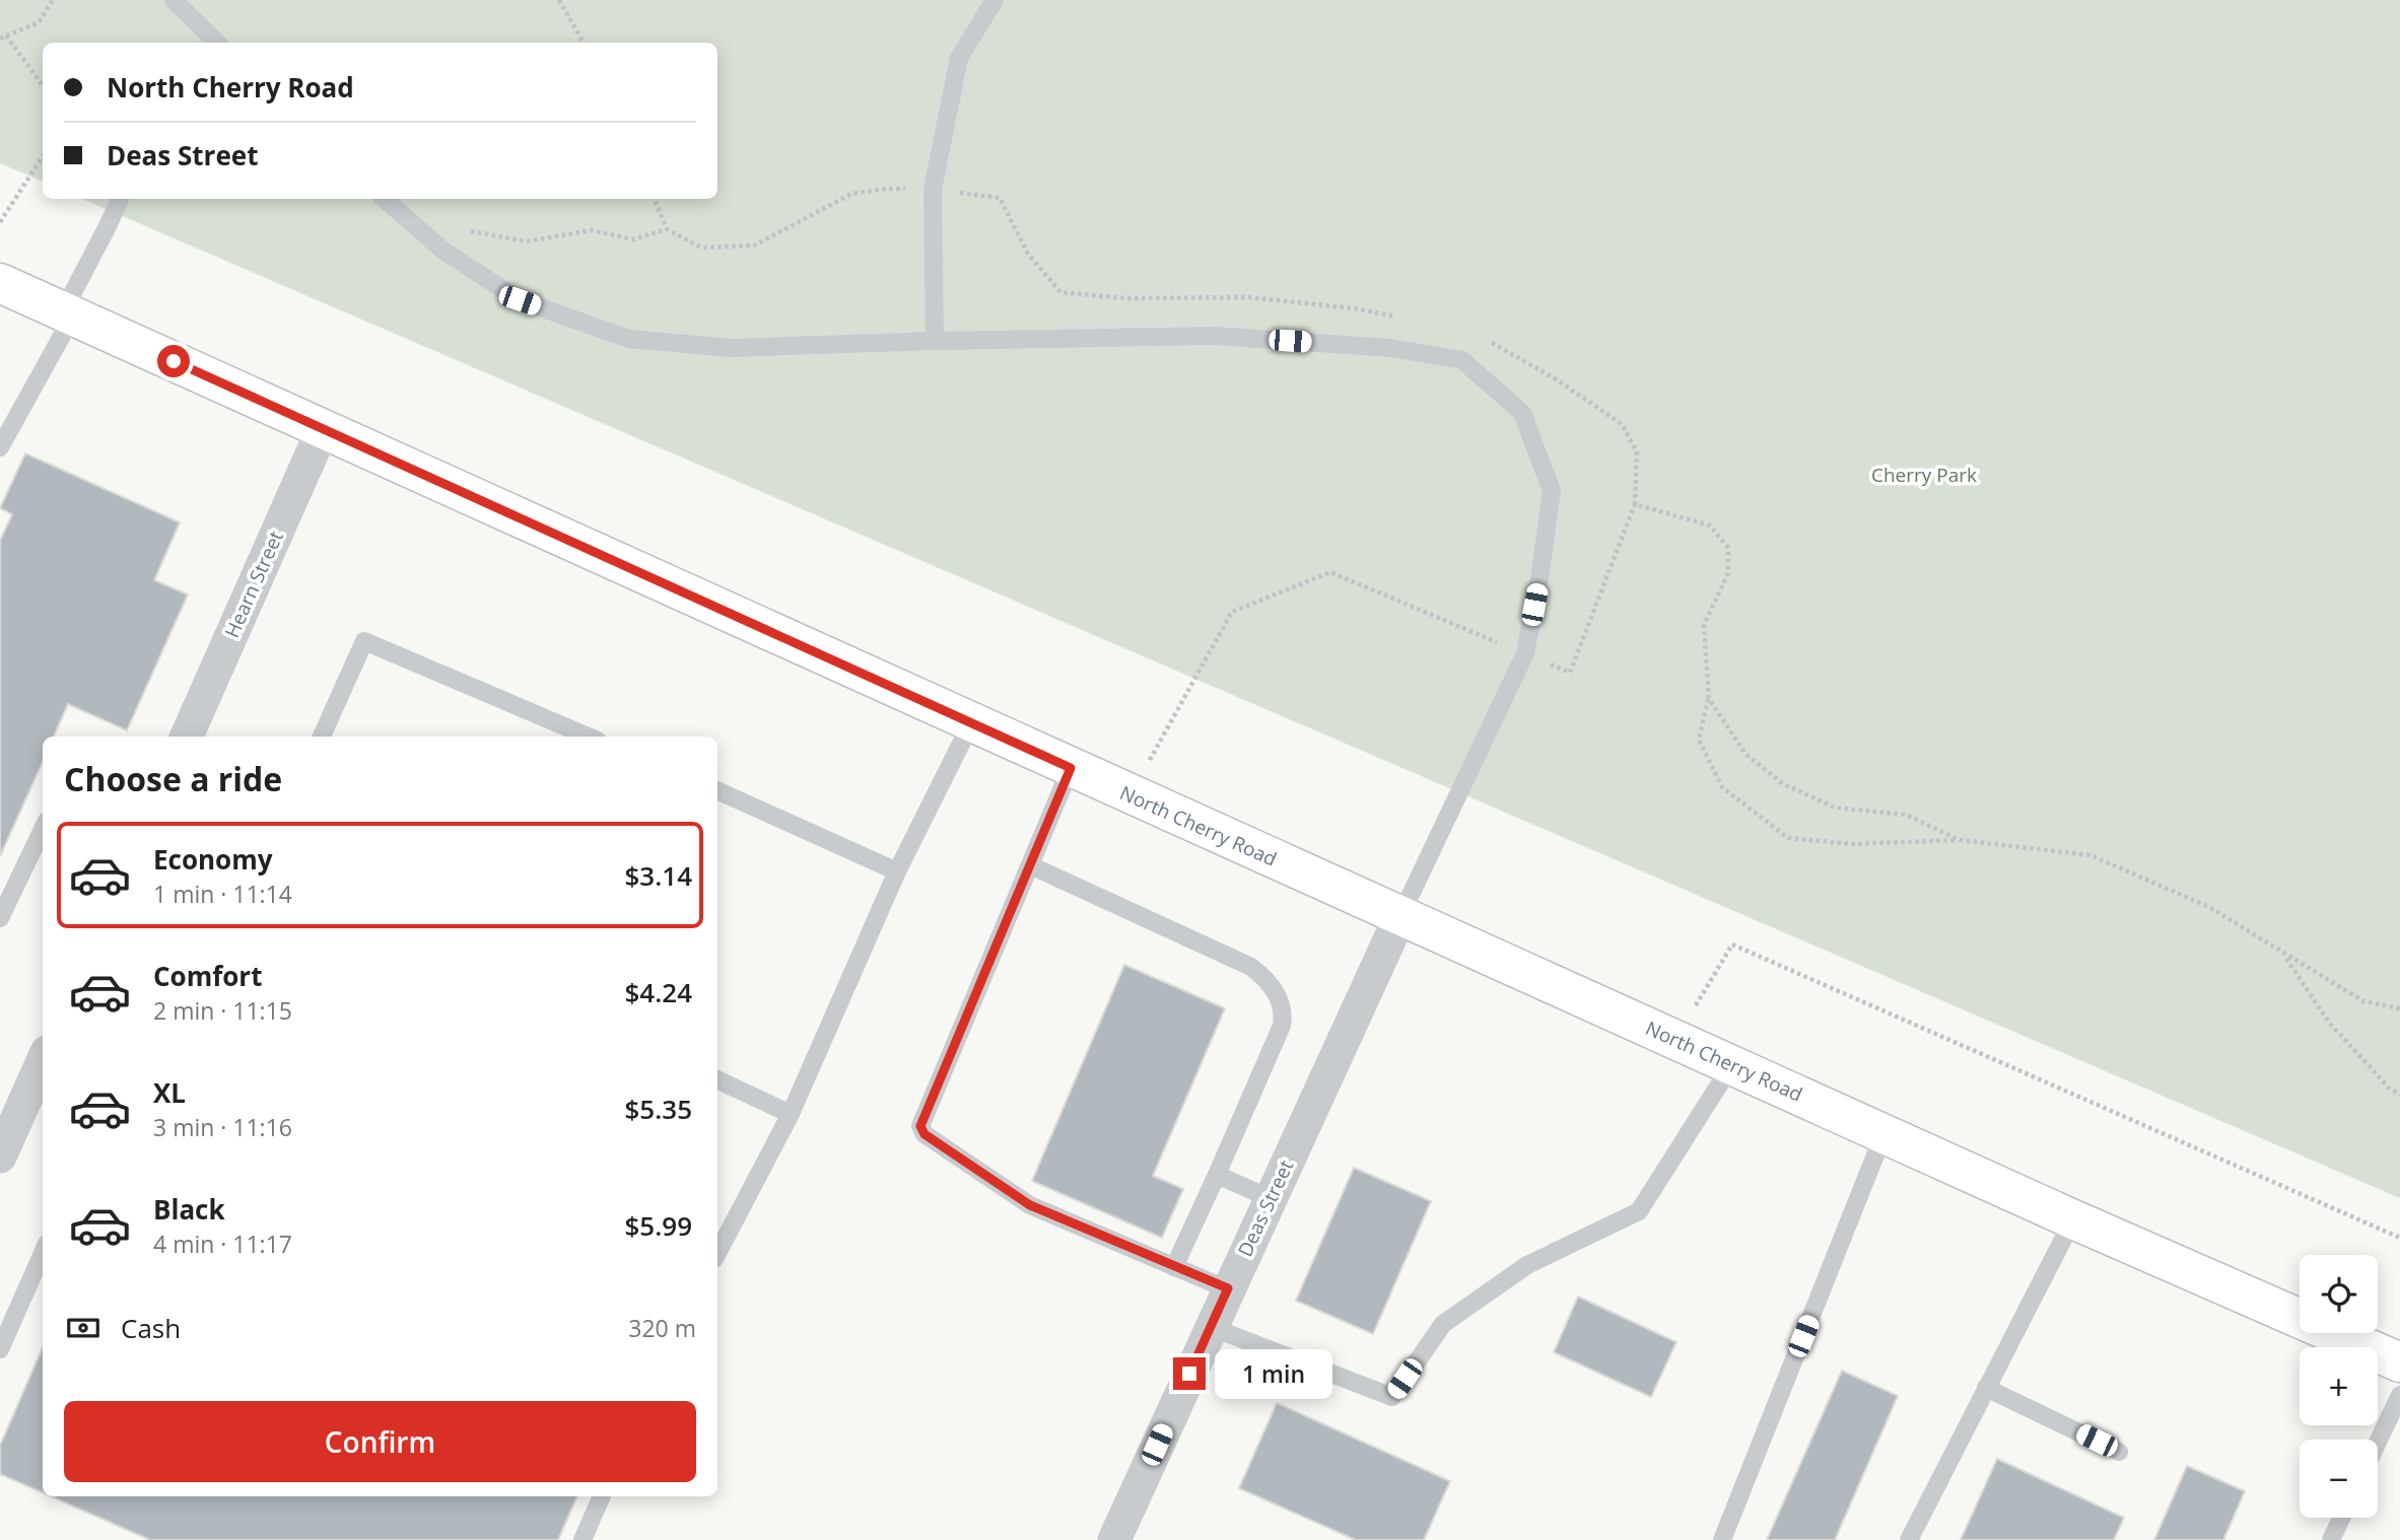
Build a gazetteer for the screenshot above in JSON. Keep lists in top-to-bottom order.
{
  "streets": {
    "main road": ["North Cherry Road"],
    "street": ["Hearn Street", "Deas Street"]
  },
  "crossings": [
    ["Hearn Street", "North Cherry Road"],
    ["North Cherry Road", "Deas Street"]
  ],
  "parks": ["Cherry Park"],
  "page": {
    "banner": ["North Cherry Road", "Deas Street"],
    "heading": "Choose a ride",
    "list": [
      {
        "name": "Economy",
        "note": "1 min · 11:14",
        "value": "$3.14"
      },
      {
        "name": "Comfort",
        "note": "2 min · 11:15",
        "value": "$4.24"
      },
      {
        "name": "XL",
        "note": "3 min · 11:16",
        "value": "$5.35"
      },
      {
        "name": "Black",
        "note": "4 min · 11:17",
        "value": "$5.99"
      }
    ],
    "map_buttons": ["+", "−"],
    "pay": ["Cash", "320 m"],
    "bubble": "1 min",
    "buttons": "Confirm"
  }
}
